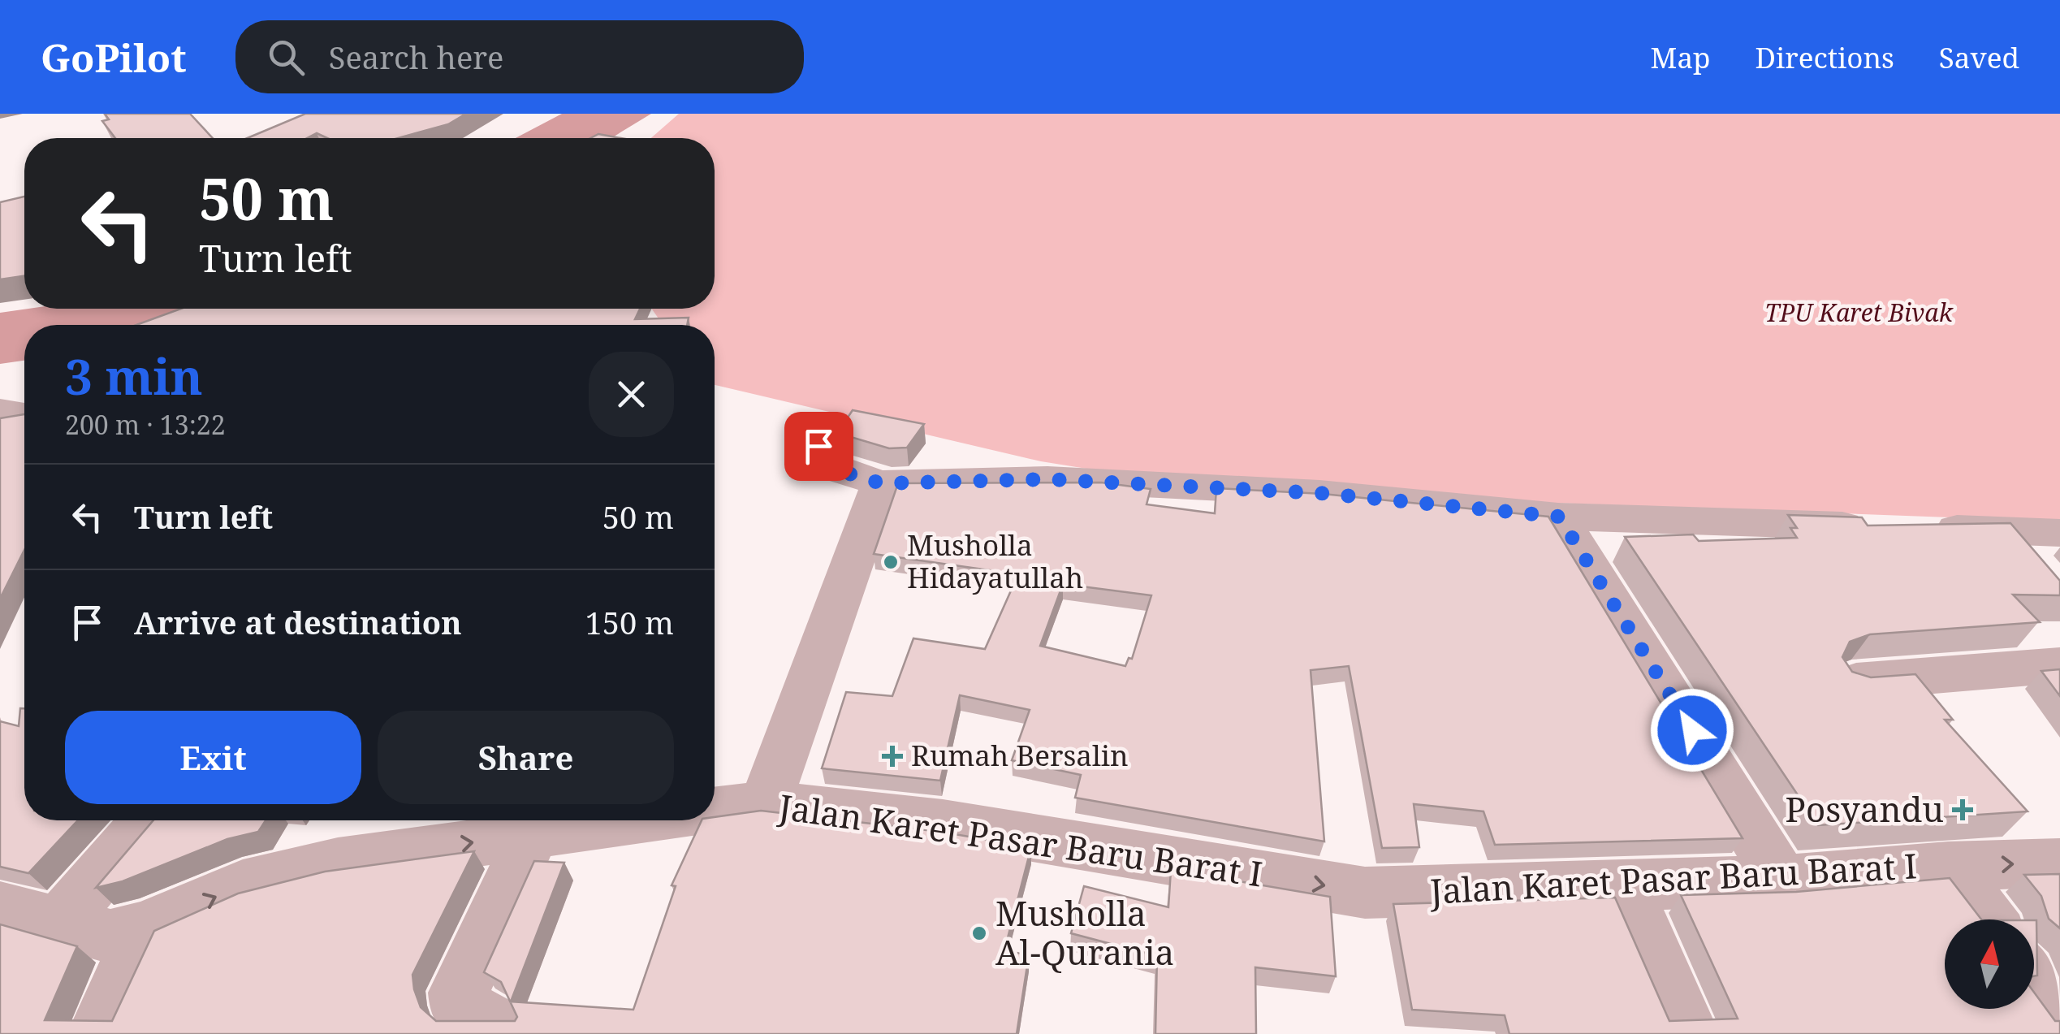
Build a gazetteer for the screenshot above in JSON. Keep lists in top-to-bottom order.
{
  "streets": {
    "street": ["Jalan Karet Pasar Baru Barat I"]
  },
  "parks": ["TPU Karet Bivak"],
  "places": {
    "other": ["Musholla Hidayatullah", "Musholla Al-Qurania"],
    "health": ["Rumah Bersalin", "Posyandu"]
  },
  "north": "top",
  "page": {
    "header": "GoPilot",
    "search": "Search here",
    "nav": ["Map", "Directions", "Saved"],
    "turn": ["50 m", "Turn left"],
    "heading": ["3 min", "200 m · 13:22"],
    "list": [
      {
        "name": "Turn left",
        "value": "50 m"
      },
      {
        "name": "Arrive at destination",
        "value": "150 m"
      }
    ],
    "buttons": ["Exit", "Share"]
  }
}
